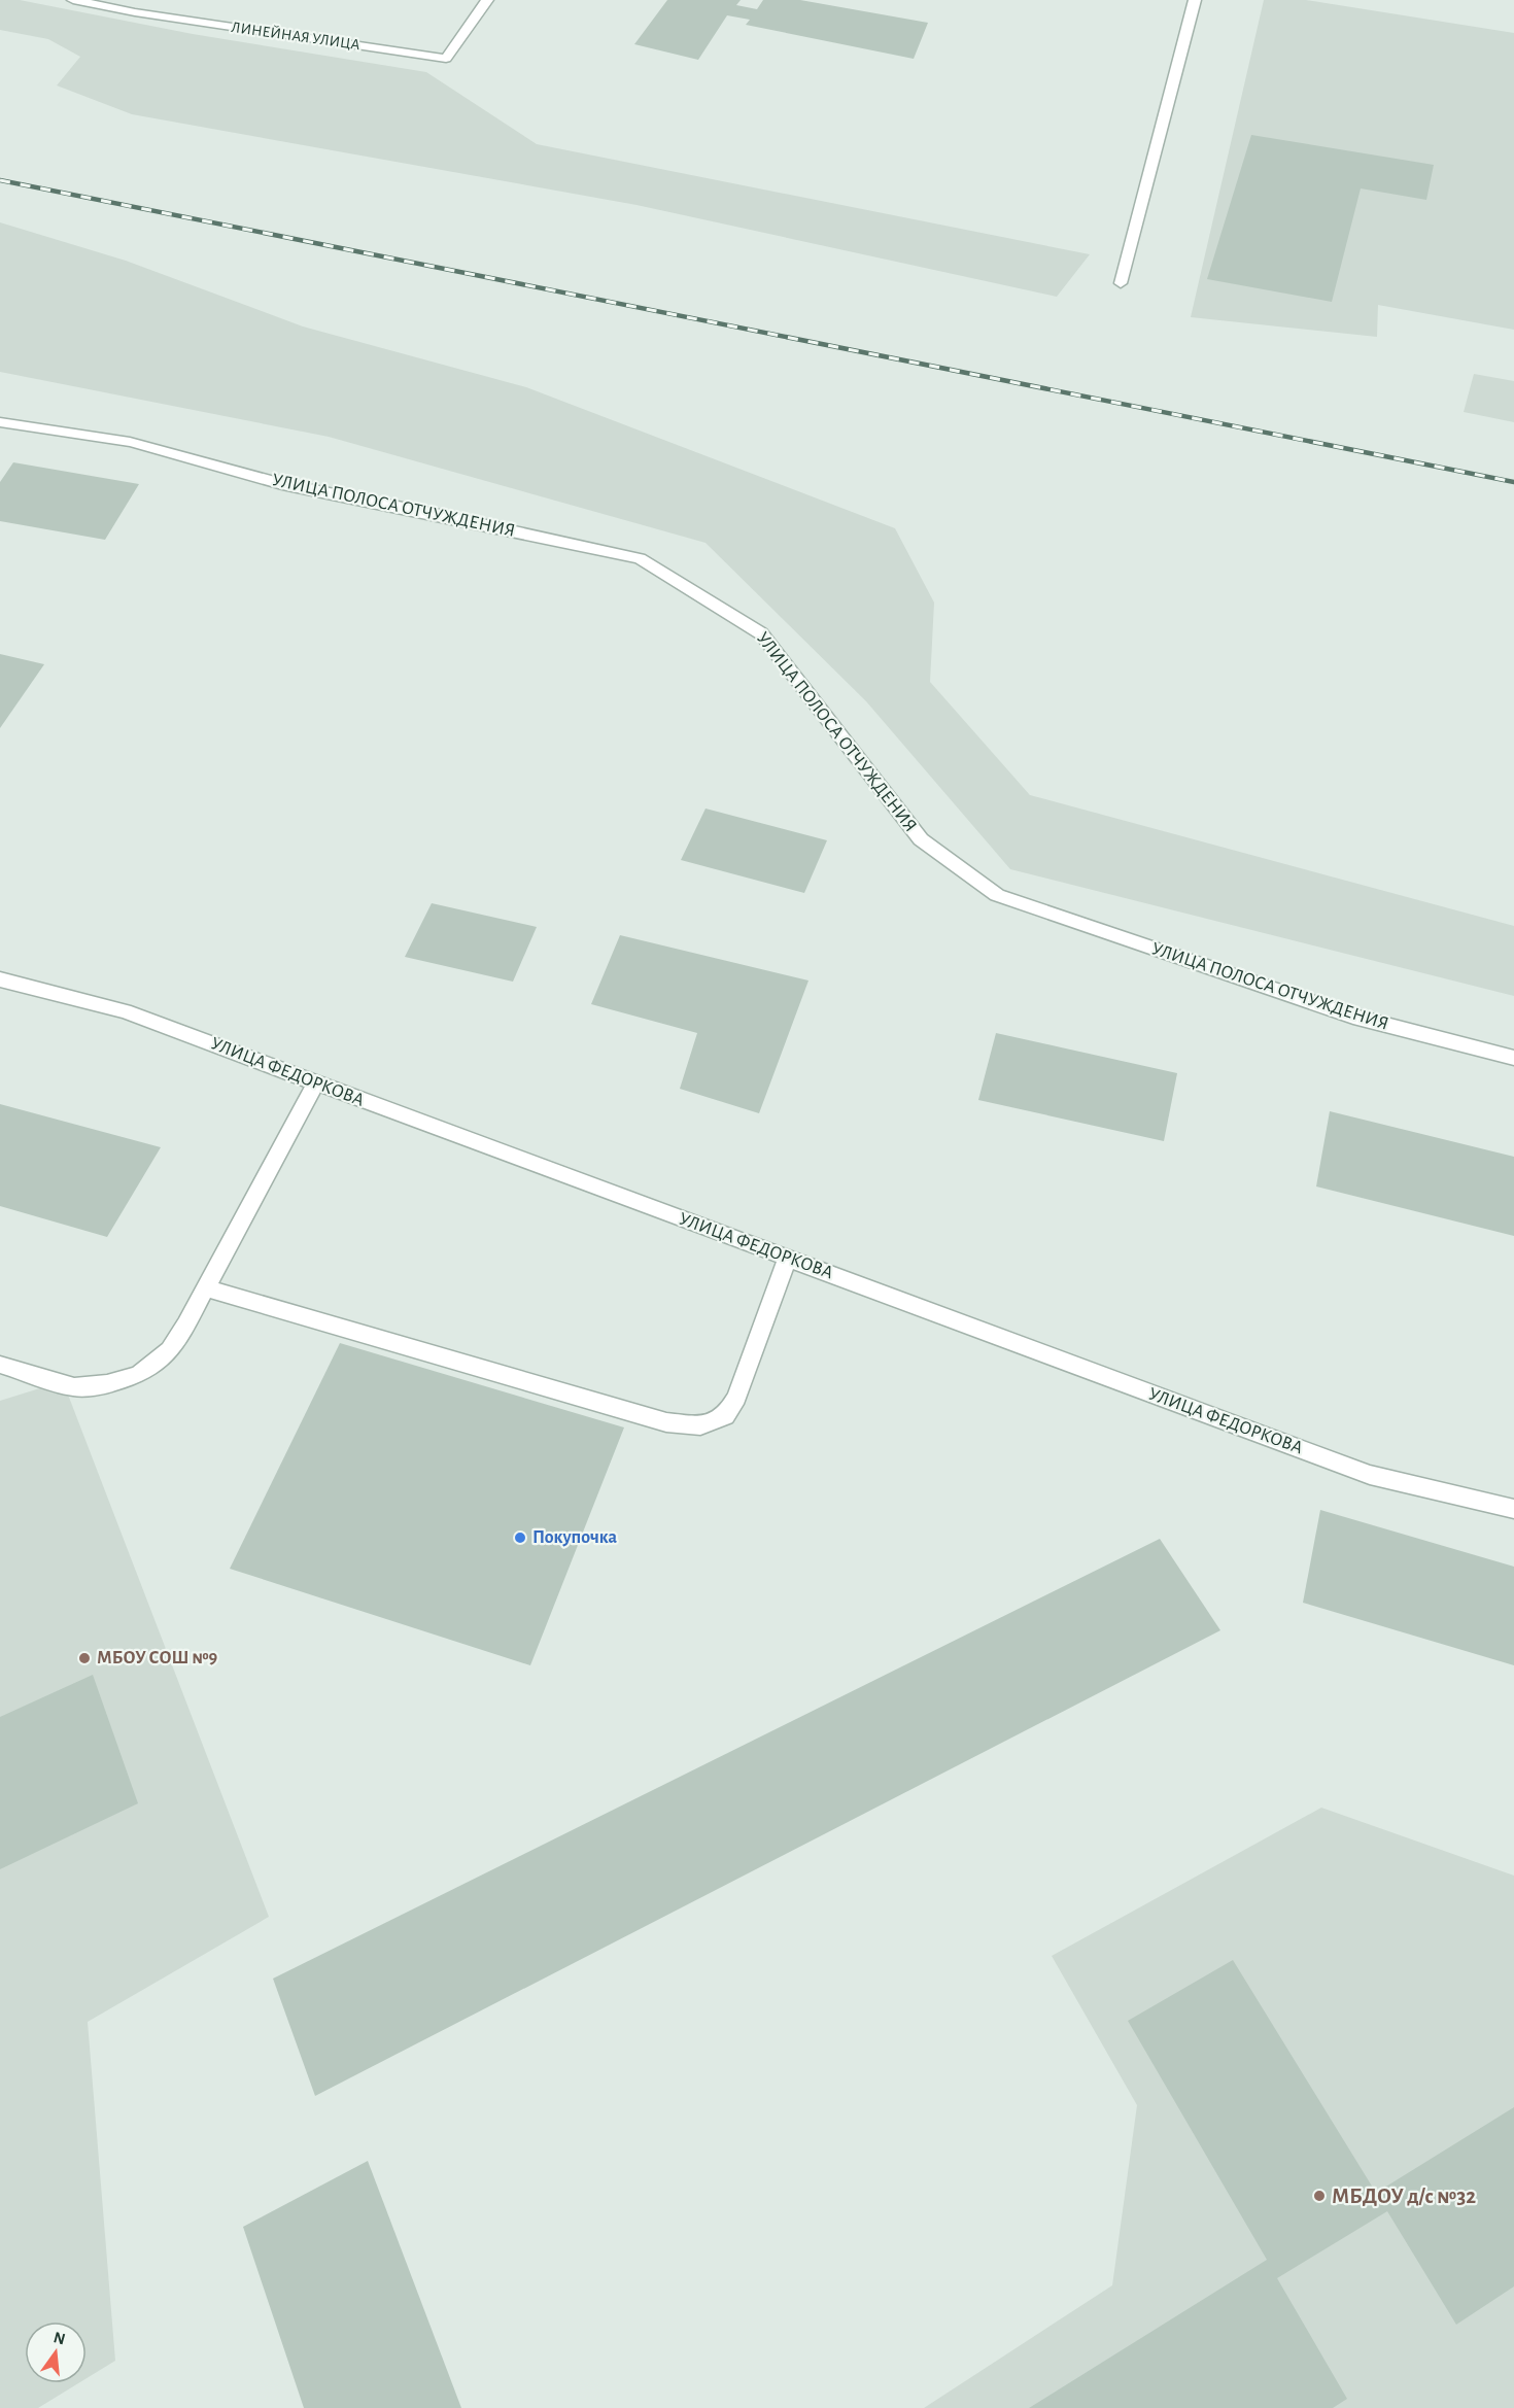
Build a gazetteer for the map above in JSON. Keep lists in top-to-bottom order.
{
  "streets": {
    "street": ["ЛИНЕЙНАЯ УЛИЦА", "УЛИЦА ПОЛОСА ОТЧУЖДЕНИЯ", "УЛИЦА ФЕДОРКОВА"]
  },
  "places": ["Покупочка", "МБОУ СОШ №9", "МБДОУ д/с №32"],
  "north": "top"
}
